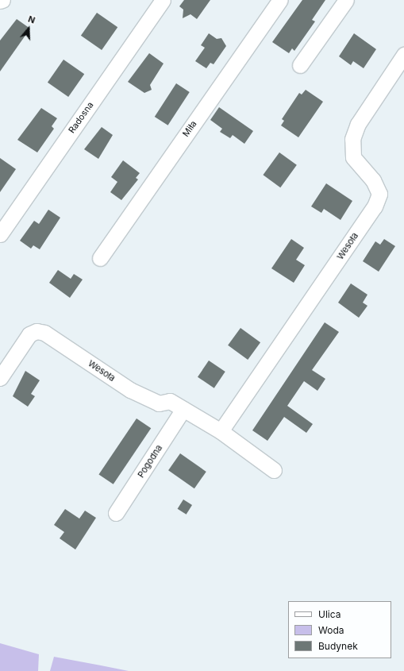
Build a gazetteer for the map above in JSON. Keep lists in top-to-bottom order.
{
  "streets": {
    "street": [
      "Radosna",
      "Miła",
      "Wesoła",
      "Pogodna"
    ]
  },
  "crossings": [
    ["Wesoła", "Pogodna"]
  ],
  "legend": ["Ulica", "Woda", "Budynek"],
  "north": "top"
}
